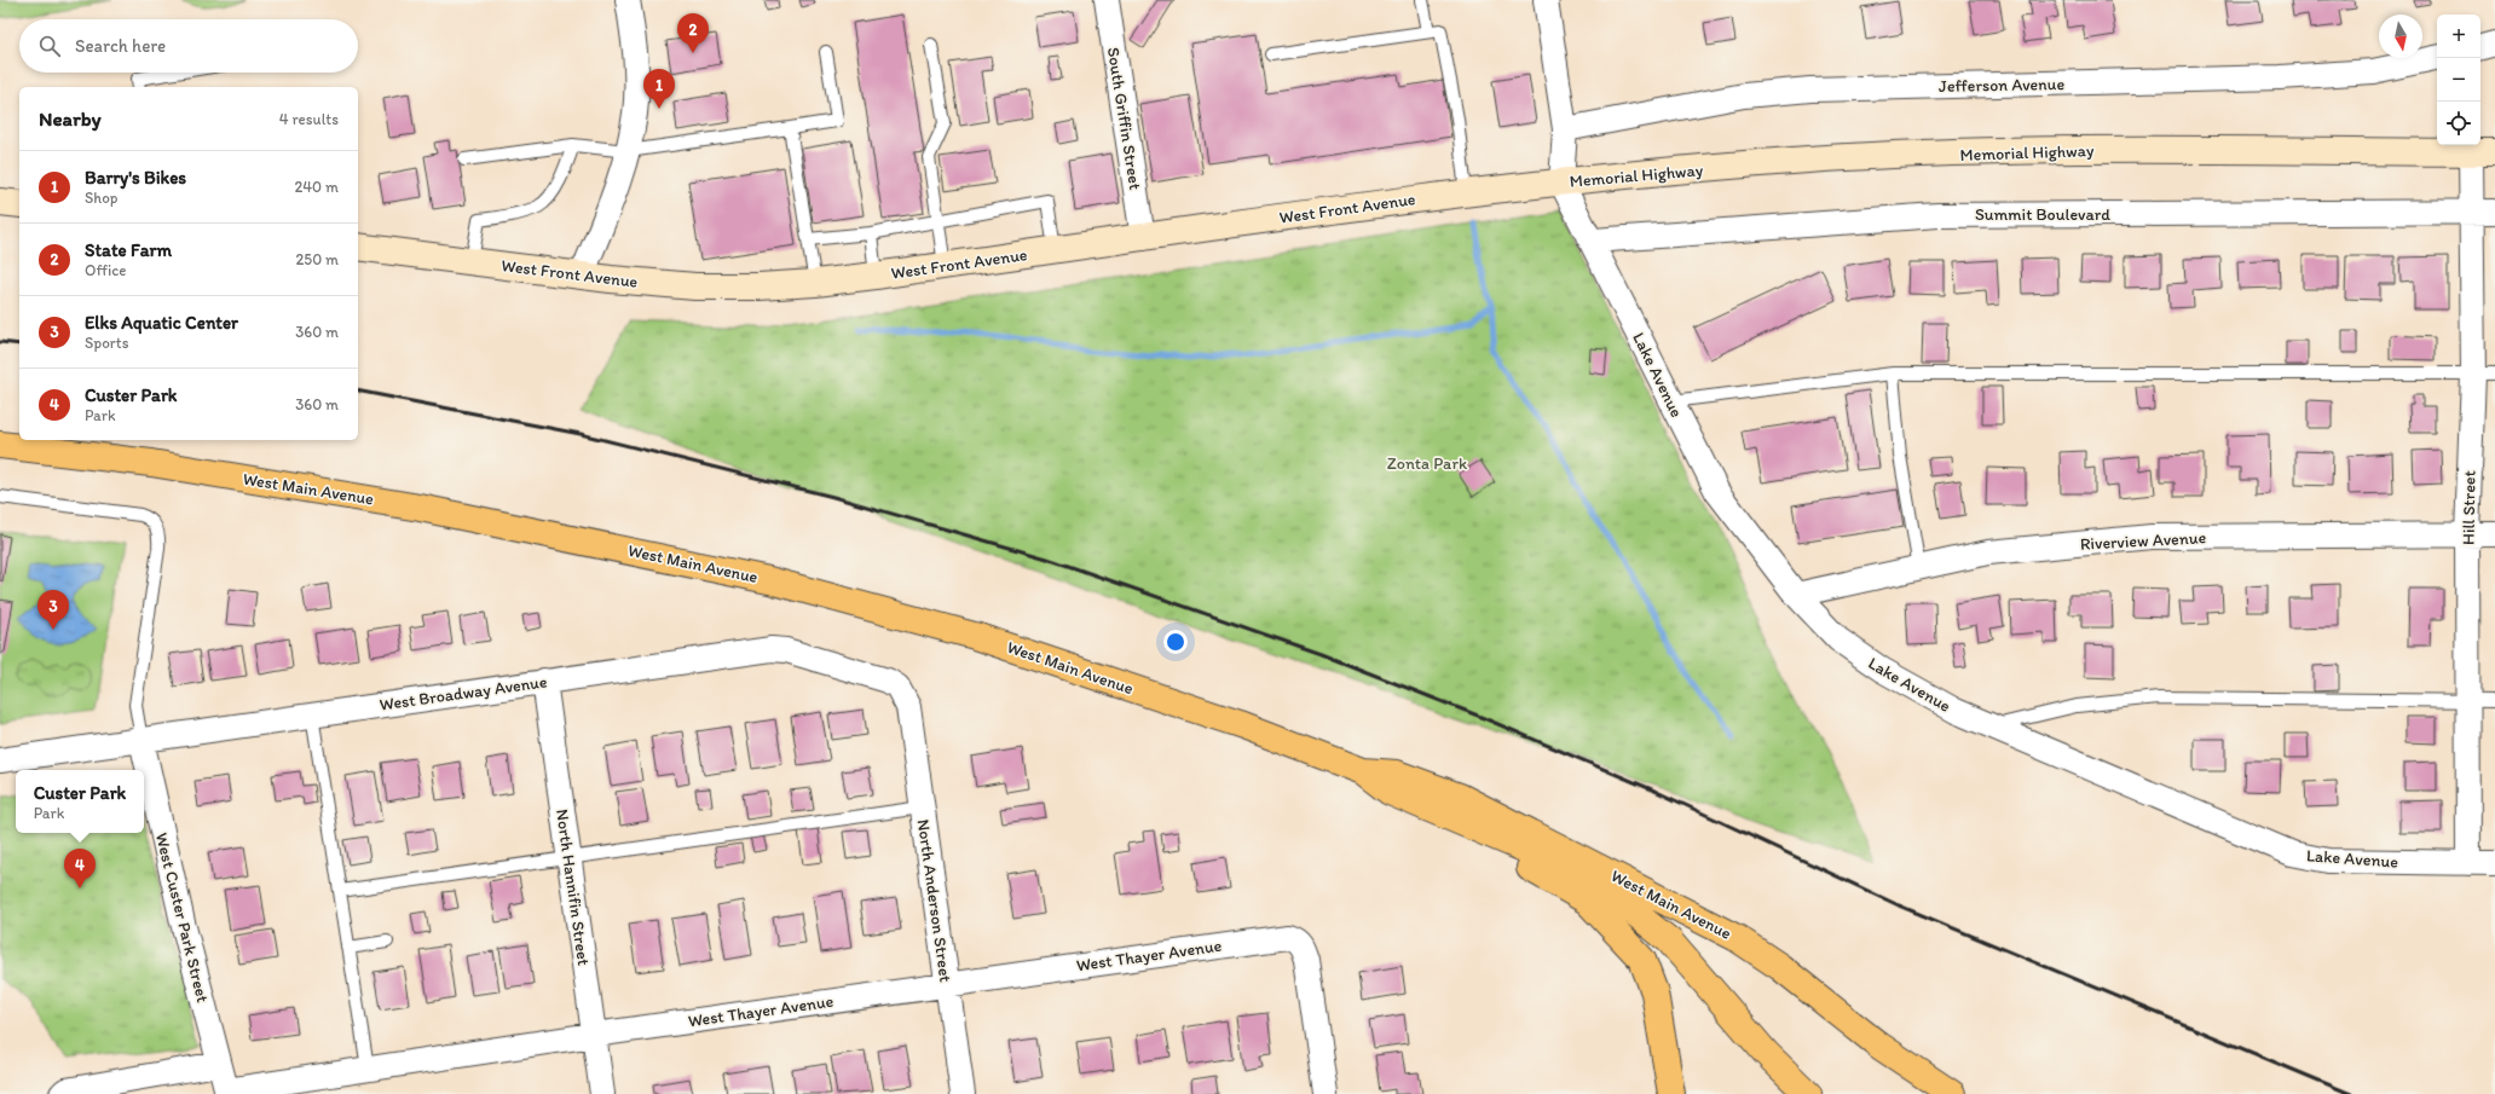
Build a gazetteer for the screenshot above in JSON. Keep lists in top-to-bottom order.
{
  "streets": {
    "main road": ["West Main Avenue"],
    "street": [
      "Jefferson Avenue",
      "South Griffin Street",
      "Memorial Highway",
      "West Front Avenue",
      "Summit Boulevard",
      "Lake Avenue",
      "Hill Street",
      "Riverview Avenue",
      "West Broadway Avenue",
      "North Hannifin Street",
      "North Anderson Street",
      "West Custer Park Street",
      "West Thayer Avenue"
    ]
  },
  "crossings": [
    ["South Griffin Street", "West Front Avenue"],
    ["Memorial Highway", "West Front Avenue"],
    ["Memorial Highway", "Lake Avenue"],
    ["Memorial Highway", "Hill Street"],
    ["West Front Avenue", "Lake Avenue"],
    ["Summit Boulevard", "Lake Avenue"],
    ["Summit Boulevard", "Hill Street"],
    ["Lake Avenue", "Hill Street"],
    ["Lake Avenue", "Riverview Avenue"],
    ["Hill Street", "Riverview Avenue"],
    ["West Broadway Avenue", "North Hannifin Street"],
    ["West Broadway Avenue", "North Anderson Street"],
    ["West Broadway Avenue", "West Custer Park Street"],
    ["North Hannifin Street", "West Thayer Avenue"],
    ["North Anderson Street", "West Thayer Avenue"],
    ["West Custer Park Street", "West Thayer Avenue"]
  ],
  "parks": ["Zonta Park"],
  "north": "bottom",
  "page": {
    "pins": [
      "2",
      "1",
      "3",
      "4"
    ],
    "map_buttons": ["+", "−"],
    "search": "Search here",
    "heading": ["Nearby", "4 results"],
    "list": [
      {
        "mark": "1",
        "name": "Barry's Bikes",
        "note": "Shop",
        "value": "240 m"
      },
      {
        "mark": "2",
        "name": "State Farm",
        "note": "Office",
        "value": "250 m"
      },
      {
        "mark": "3",
        "name": "Elks Aquatic Center",
        "note": "Sports",
        "value": "360 m"
      },
      {
        "mark": "4",
        "name": "Custer Park",
        "note": "Park",
        "value": "360 m"
      }
    ],
    "popup": ["Custer Park", "Park"]
  }
}
